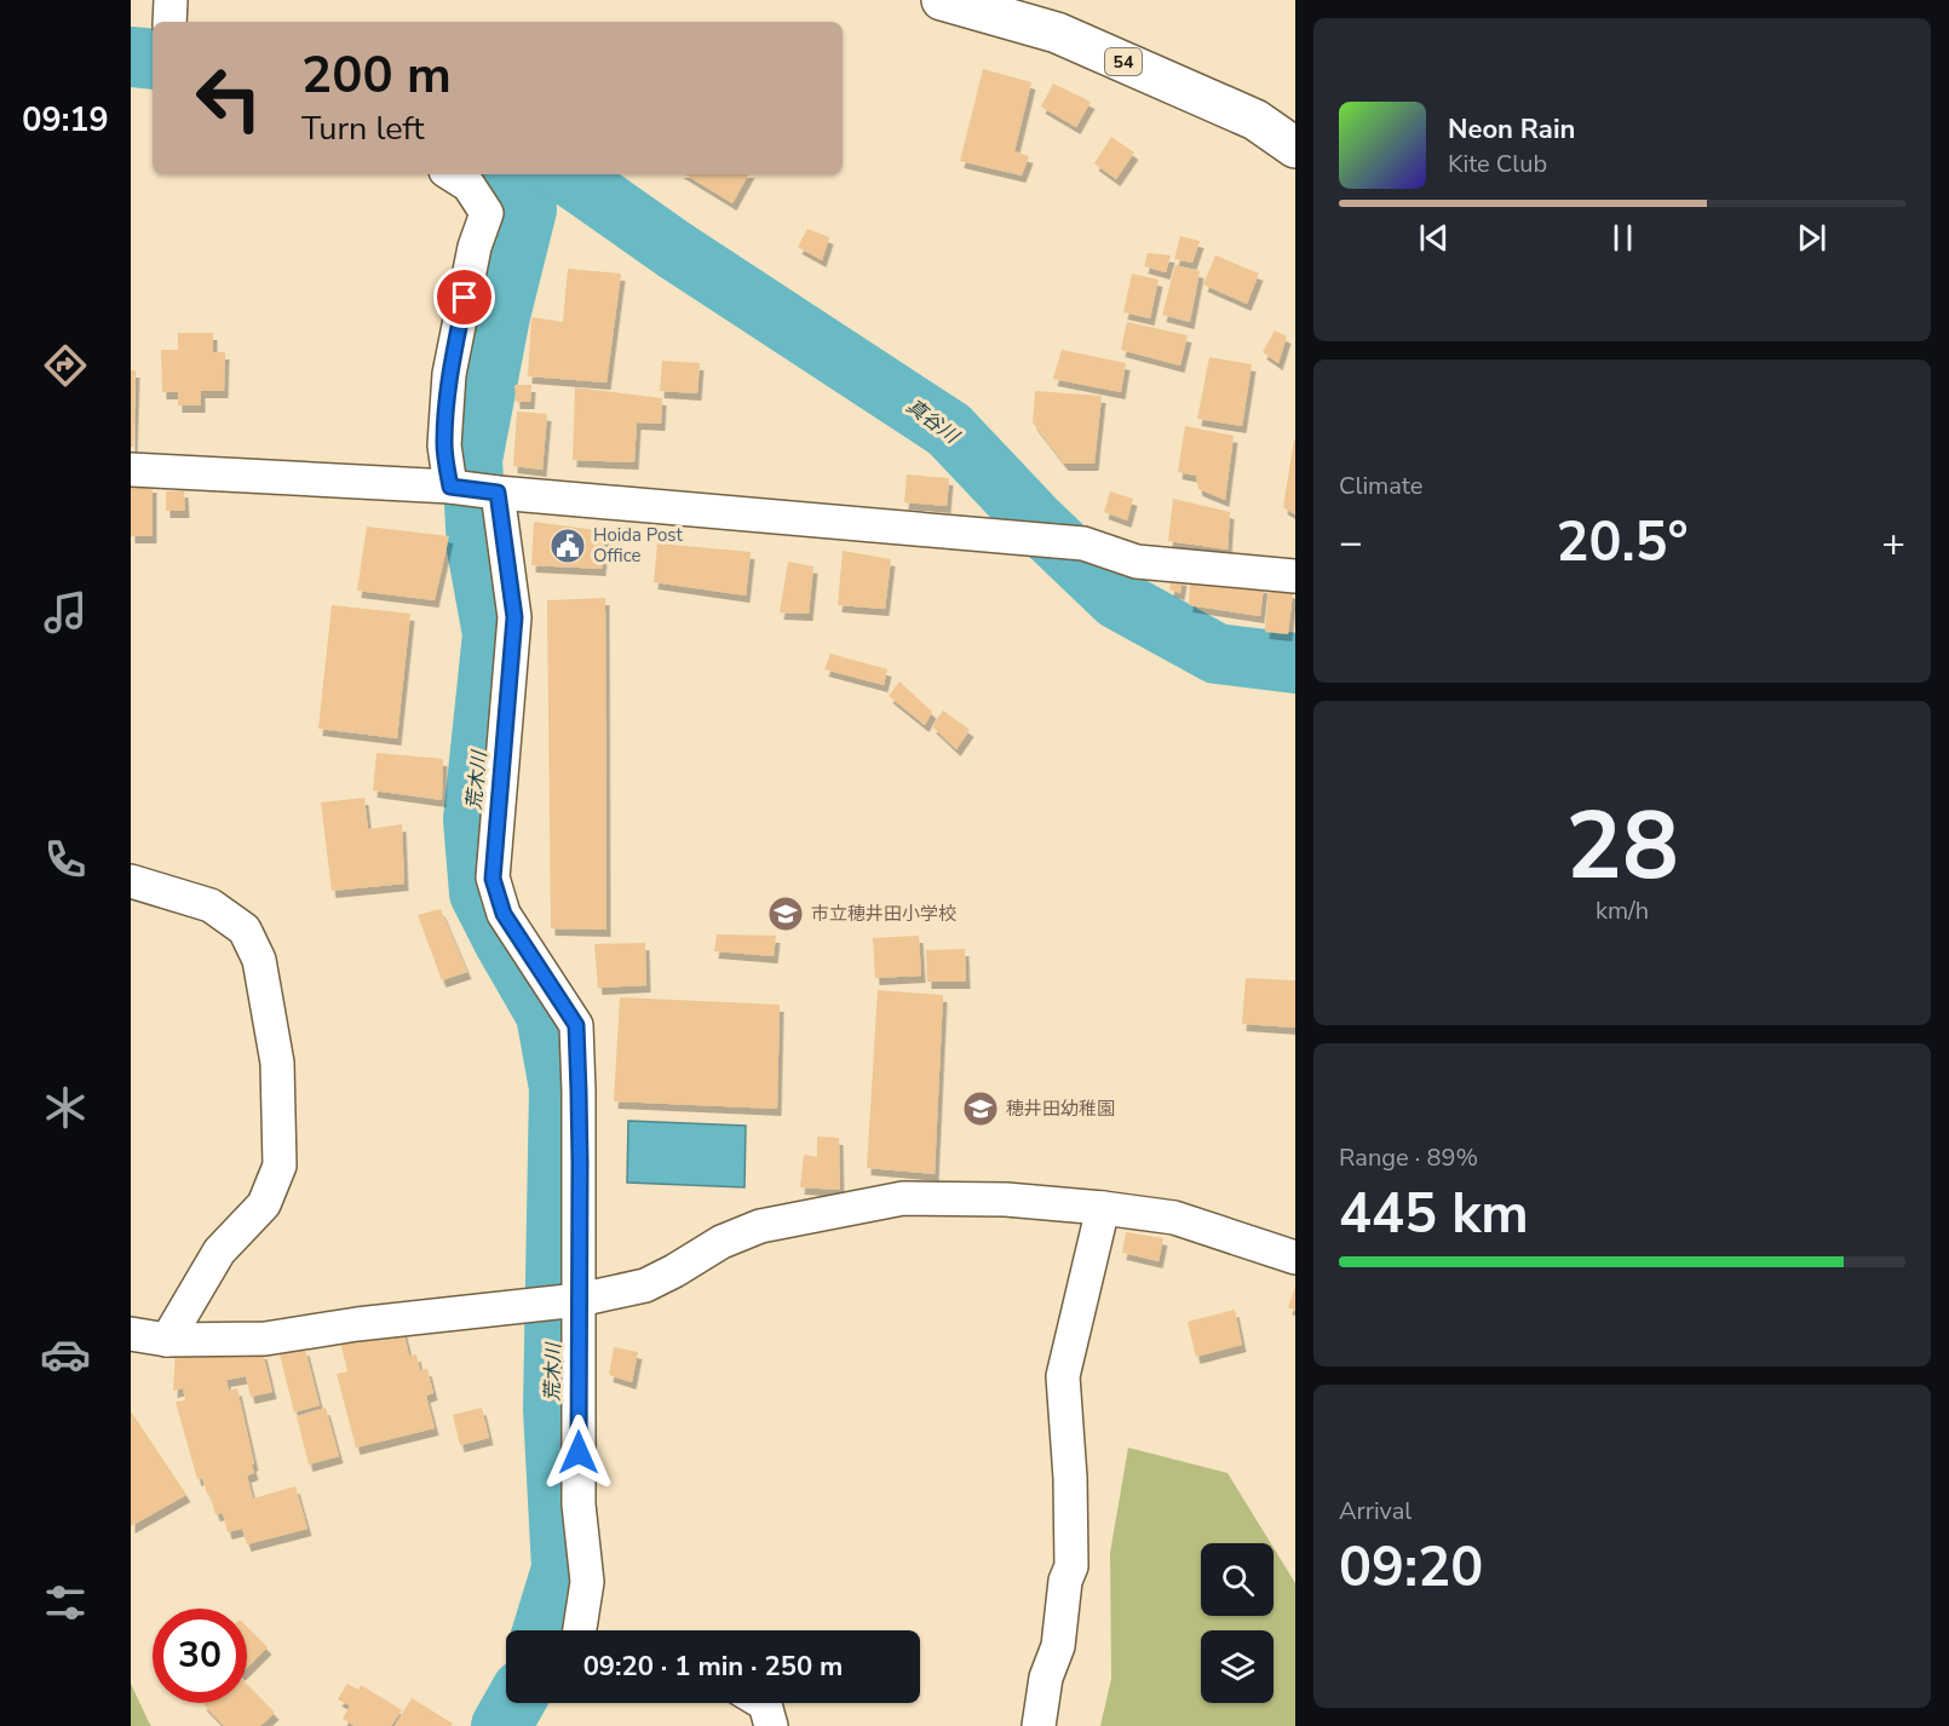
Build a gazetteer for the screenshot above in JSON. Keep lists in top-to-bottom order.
{
  "streets": {
    "main road": ["54"]
  },
  "water": ["真谷川", "荒木川"],
  "places": {
    "public building": ["Hoida Post Office"],
    "school or university": ["市立穂井田小学校", "穂井田幼稚園"]
  },
  "page": {
    "tabs": "09:19",
    "turn": ["200 m", "Turn left"],
    "song": ["Neon Rain", "Kite Club"],
    "tile": [
      "Climate",
      ["28", "km/h"],
      ["Range · 89%", "445 km"],
      ["Arrival", "09:20"]
    ],
    "heat": ["−", "20.5°", "+"],
    "limit": "30",
    "trip": "09:20 · 1 min · 250 m"
  }
}
